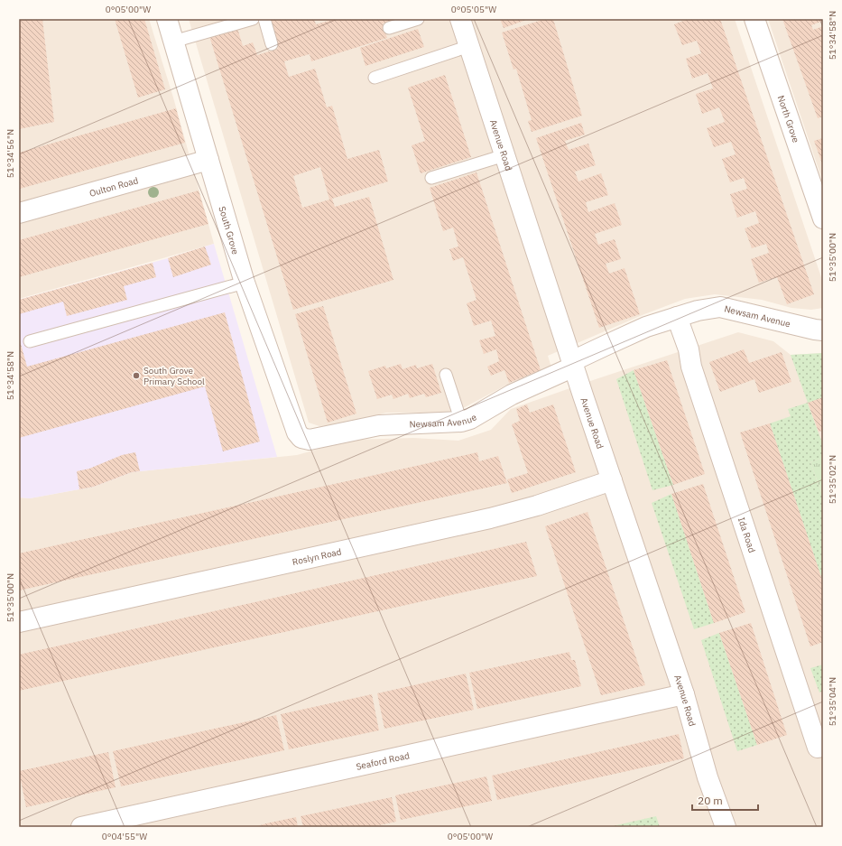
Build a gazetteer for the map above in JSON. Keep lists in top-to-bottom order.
{
  "streets": {
    "street": [
      "North Grove",
      "Avenue Road",
      "Oulton Road",
      "South Grove",
      "Newsam Avenue",
      "Ida Road",
      "Roslyn Road",
      "Seaford Road"
    ]
  },
  "crossings": [
    ["Avenue Road", "Newsam Avenue"],
    ["Avenue Road", "Roslyn Road"],
    ["Avenue Road", "Seaford Road"],
    ["Oulton Road", "South Grove"],
    ["South Grove", "Newsam Avenue"],
    ["Newsam Avenue", "Ida Road"]
  ],
  "places": ["South Grove Primary School"],
  "scale_bar": "20 m",
  "coordinates": [
    "0°05'00\"W",
    "0°05'05\"W",
    "51°34'58\"N",
    "51°34'56\"N",
    "51°35'00\"N",
    "51°35'02\"N",
    "51°35'04\"N",
    "0°04'55\"W"
  ]
}
